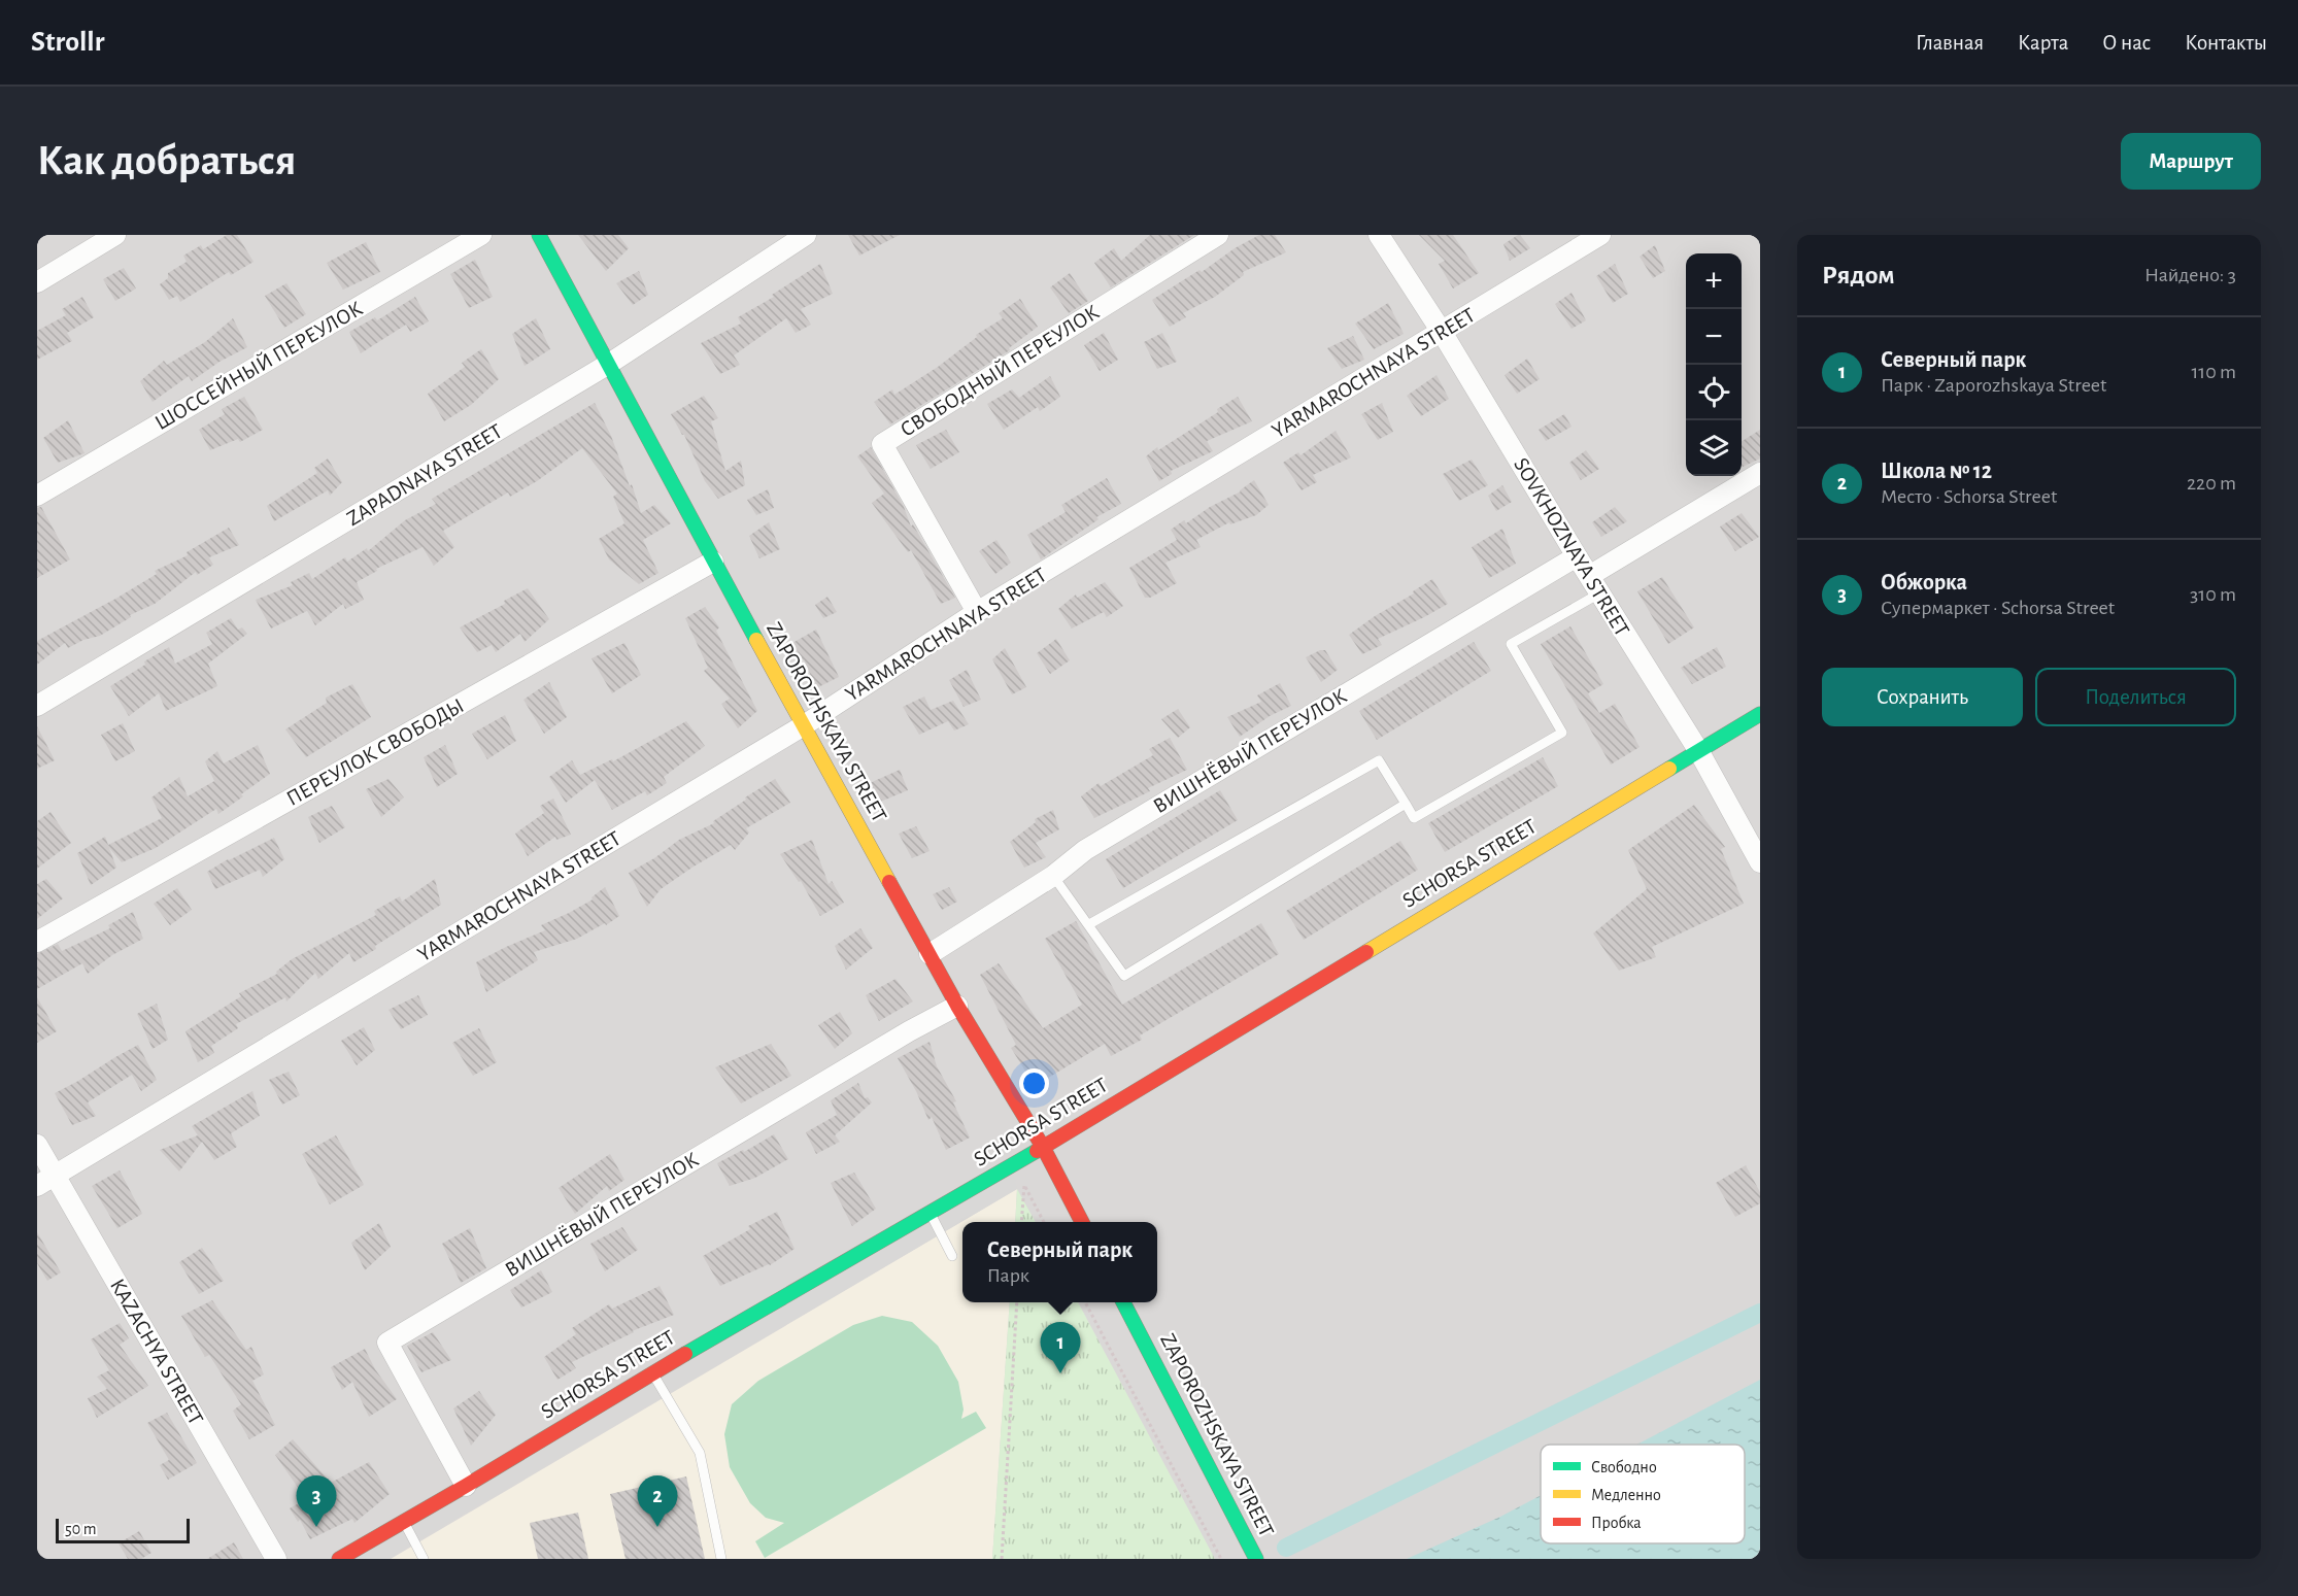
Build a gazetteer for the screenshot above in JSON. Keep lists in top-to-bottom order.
{
  "streets": {
    "street": [
      "ШОССЕЙНЫЙ ПЕРЕУЛОК",
      "СВОБОДНЫЙ ПЕРЕУЛОК",
      "YARMAROCHNAYA STREET",
      "ZAPADNAYA STREET",
      "SOVKHOZNAYA STREET",
      "ZAPOROZHSKAYA STREET",
      "ВИШНЁВЫЙ ПЕРЕУЛОК",
      "ПЕРЕУЛОК СВОБОДЫ",
      "SCHORSA STREET",
      "KAZACHYA STREET"
    ]
  },
  "crossings": [
    ["СВОБОДНЫЙ ПЕРЕУЛОК", "YARMAROCHNAYA STREET"],
    ["YARMAROCHNAYA STREET", "SOVKHOZNAYA STREET"],
    ["YARMAROCHNAYA STREET", "ZAPOROZHSKAYA STREET"],
    ["YARMAROCHNAYA STREET", "KAZACHYA STREET"],
    ["ZAPADNAYA STREET", "ZAPOROZHSKAYA STREET"],
    ["SOVKHOZNAYA STREET", "ВИШНЁВЫЙ ПЕРЕУЛОК"],
    ["SOVKHOZNAYA STREET", "SCHORSA STREET"],
    ["ZAPOROZHSKAYA STREET", "ВИШНЁВЫЙ ПЕРЕУЛОК"],
    ["ZAPOROZHSKAYA STREET", "ПЕРЕУЛОК СВОБОДЫ"],
    ["ZAPOROZHSKAYA STREET", "SCHORSA STREET"],
    ["ВИШНЁВЫЙ ПЕРЕУЛОК", "SCHORSA STREET"]
  ],
  "legend": ["Свободно", "Медленно", "Пробка"],
  "scale_bar": "50 m",
  "page": {
    "header": "Strollr",
    "nav": [
      "Главная",
      "Карта",
      "О нас",
      "Контакты"
    ],
    "buttons": [
      "Маршрут",
      ["Сохранить", "Поделиться"]
    ],
    "title": "Как добраться",
    "heading": ["Рядом", "Найдено: 3"],
    "map_buttons": ["+", "−"],
    "list": [
      {
        "mark": "1",
        "name": "Северный парк",
        "note": "Парк · Zaporozhskaya Street",
        "value": "110 m"
      },
      {
        "mark": "2",
        "name": "Школа № 12",
        "note": "Место · Schorsa Street",
        "value": "220 m"
      },
      {
        "mark": "3",
        "name": "Обжорка",
        "note": "Супермаркет · Schorsa Street",
        "value": "310 m"
      }
    ],
    "popup": ["Северный парк", "Парк"],
    "pins": ["1", "2", "3"],
    "scale": "50 m"
  }
}
